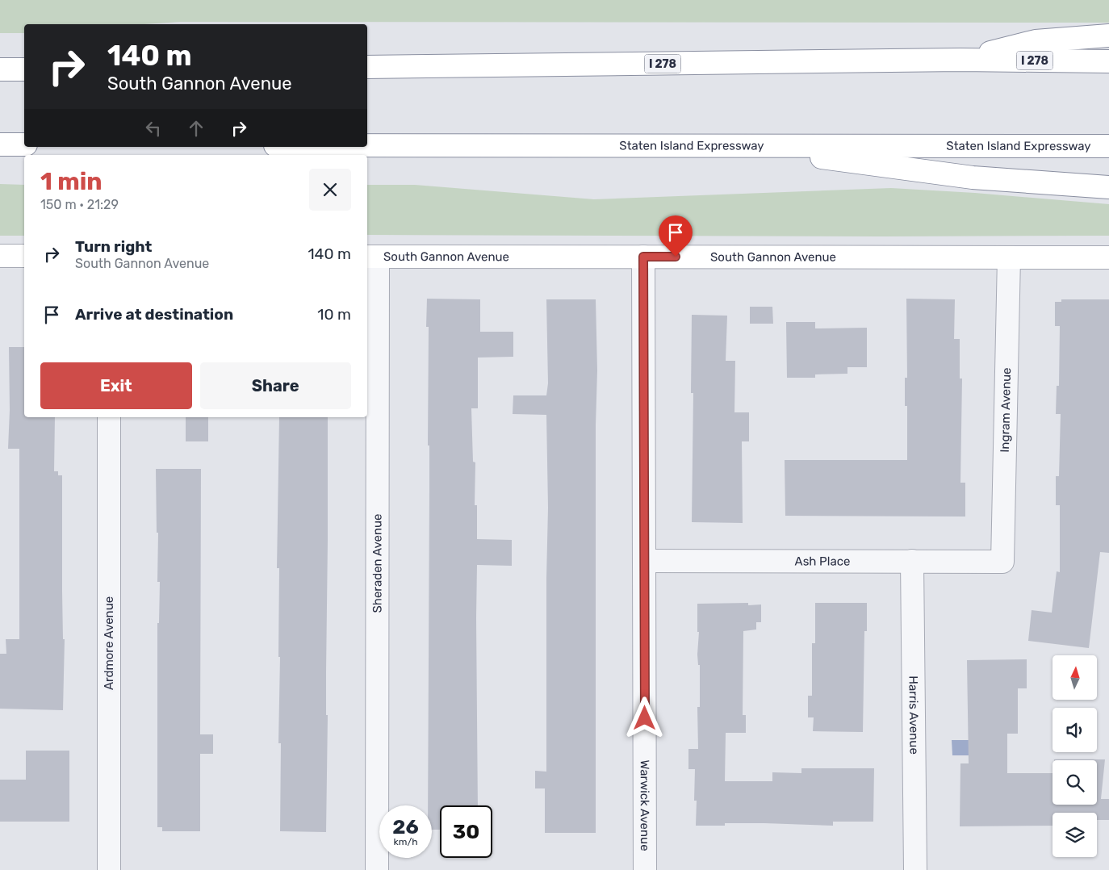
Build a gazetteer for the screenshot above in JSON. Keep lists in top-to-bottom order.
{
  "streets": {
    "main road": ["I 278", "Staten Island Expressway", "South Gannon Avenue"],
    "street": [
      "Ingram Avenue",
      "Ash Place",
      "Sheraden Avenue",
      "Ardmore Avenue",
      "Harris Avenue",
      "Warwick Avenue"
    ]
  },
  "crossings": [
    ["South Gannon Avenue", "Ingram Avenue"],
    ["South Gannon Avenue", "Sheraden Avenue"],
    ["South Gannon Avenue", "Warwick Avenue"],
    ["Ingram Avenue", "Ash Place"],
    ["Ash Place", "Harris Avenue"],
    ["Ash Place", "Warwick Avenue"]
  ],
  "north": "top",
  "page": {
    "turn": ["140 m", "South Gannon Avenue"],
    "heading": ["1 min", "150 m · 21:29"],
    "list": [
      {
        "name": "Turn right",
        "note": "South Gannon Avenue",
        "value": "140 m"
      },
      {
        "name": "Arrive at destination",
        "value": "10 m"
      }
    ],
    "buttons": ["Exit", "Share"],
    "speed": "26 km/h",
    "limit": "30"
  }
}
